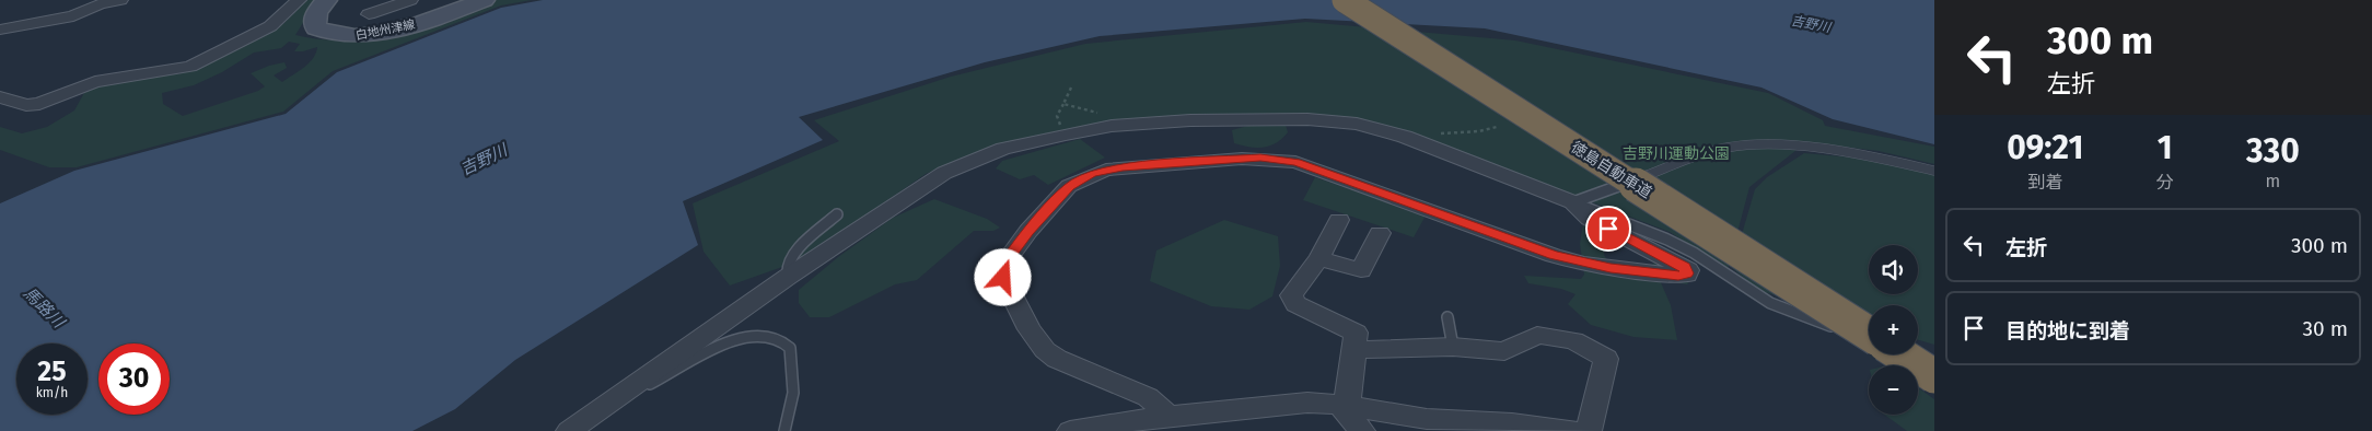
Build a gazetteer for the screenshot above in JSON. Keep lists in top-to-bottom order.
{
  "streets": {
    "highway": ["徳島自動車道"],
    "main road": ["白地州津線"]
  },
  "water": ["吉野川", "馬路川"],
  "parks": ["吉野川運動公園"],
  "page": {
    "turn": ["300 m", "左折"],
    "eta": [
      "09:21",
      "到着",
      "1",
      "分",
      "330",
      "m"
    ],
    "list": [
      {
        "name": "左折",
        "value": "300 m"
      },
      {
        "name": "目的地に到着",
        "value": "30 m"
      }
    ],
    "map_buttons": ["+", "−"],
    "speed": "25 km/h",
    "limit": "30"
  }
}
